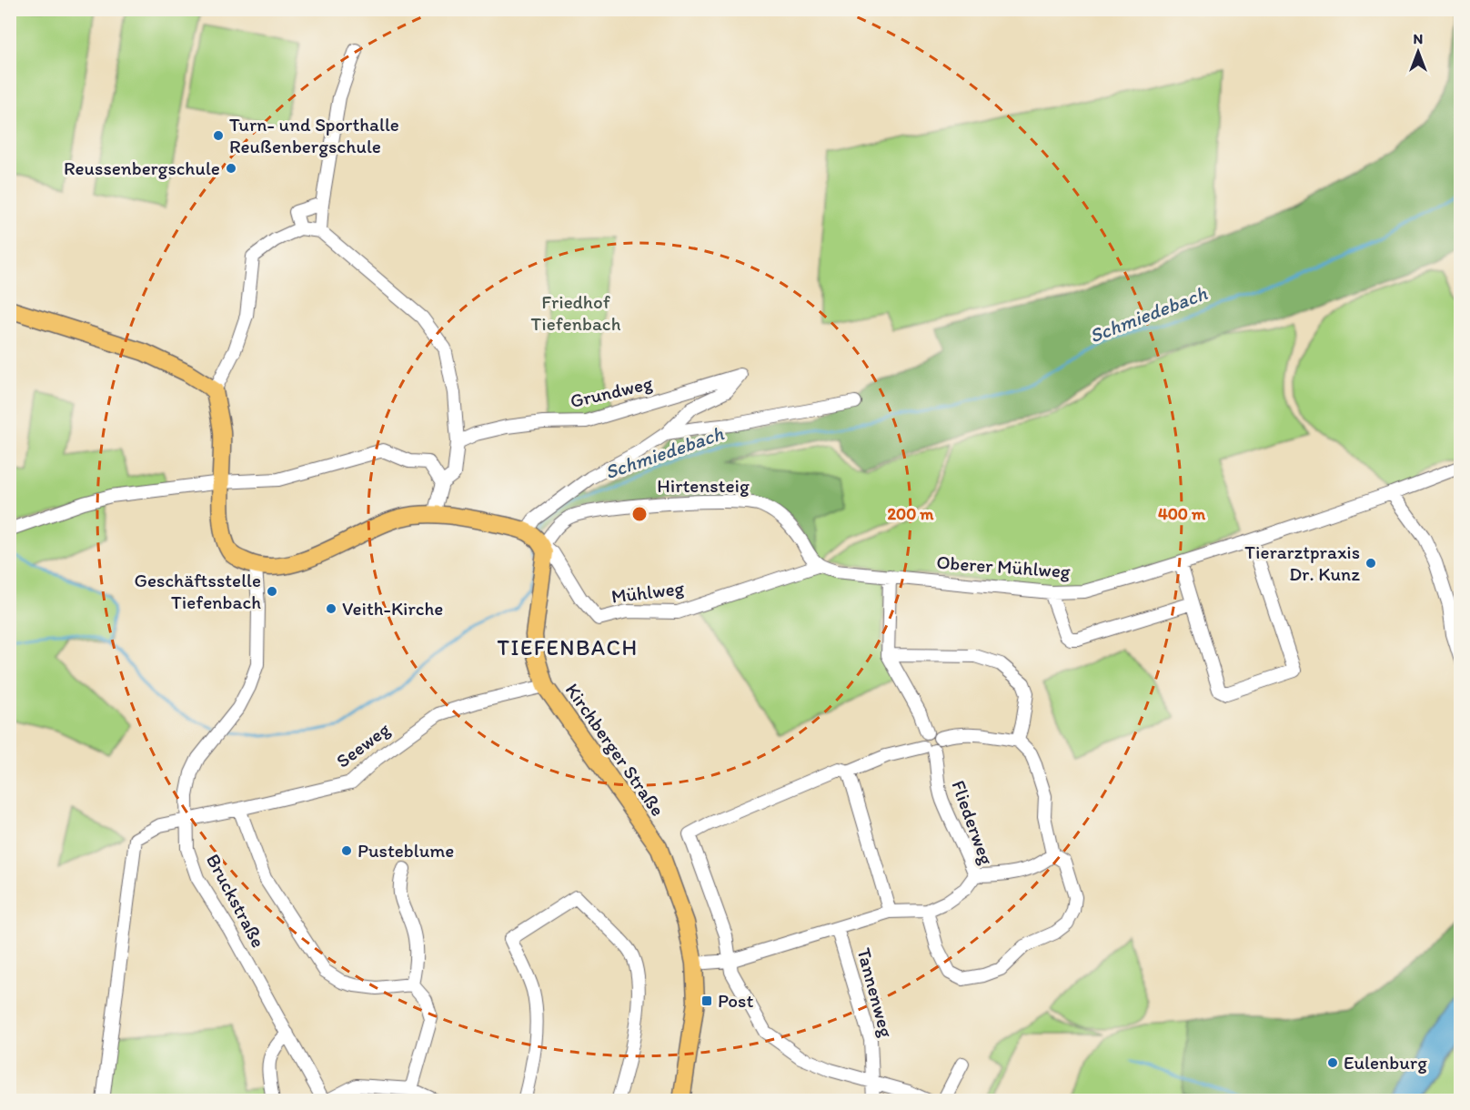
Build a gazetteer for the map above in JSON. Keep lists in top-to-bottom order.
{
  "streets": {
    "main road": ["Kirchberger Straße"],
    "street": [
      "Grundweg",
      "Hirtensteig",
      "Oberer Mühlweg",
      "Mühlweg",
      "Seeweg",
      "Fliederweg",
      "Bruckstraße",
      "Tannenweg"
    ]
  },
  "crossings": [
    ["Hirtensteig", "Oberer Mühlweg"],
    ["Hirtensteig", "Mühlweg"],
    ["Hirtensteig", "Kirchberger Straße"],
    ["Oberer Mühlweg", "Mühlweg"],
    ["Mühlweg", "Kirchberger Straße"],
    ["Seeweg", "Kirchberger Straße"],
    ["Seeweg", "Bruckstraße"],
    ["Kirchberger Straße", "Fliederweg"],
    ["Fliederweg", "Tannenweg"]
  ],
  "districts": ["TIEFENBACH"],
  "water": ["Schmiedebach"],
  "parks": ["Friedhof Tiefenbach"],
  "places": {
    "other": [
      "Turn- und Sporthalle Reußenbergschule",
      "Reussenbergschule",
      "Tierarztpraxis Dr. Kunz",
      "Geschäftsstelle Tiefenbach",
      "Veith-Kirche",
      "Pusteblume",
      "Eulenburg"
    ],
    "transit": ["Post"]
  },
  "north": "top",
  "rings": ["200 m", "400 m"]
}
